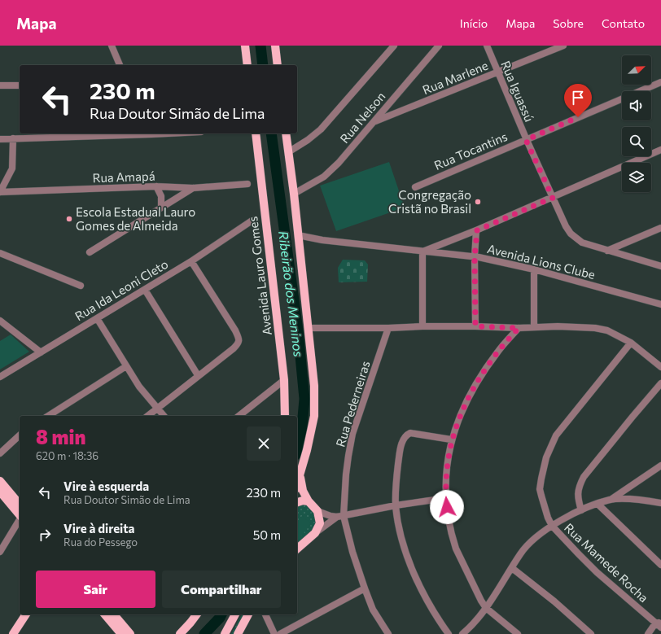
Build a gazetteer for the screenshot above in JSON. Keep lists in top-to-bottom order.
{
  "streets": {
    "main road": ["Avenida Lauro Gomes"],
    "street": [
      "Rua Marlene",
      "Rua Iguassú",
      "Rua Nelson",
      "Rua Tocantins",
      "Rua Amapá",
      "Avenida Lions Clube",
      "Rua Ida Leoni Cleto",
      "Rua Pederneiras",
      "Rua Mamede Rocha"
    ]
  },
  "crossings": [
    ["Rua Marlene", "Rua Iguassú"],
    ["Rua Marlene", "Rua Nelson"],
    ["Rua Iguassú", "Rua Tocantins"]
  ],
  "water": ["Ribeirão dos Meninos"],
  "places": ["Congregação Cristã no Brasil", "Escola Estadual Lauro Gomes de Almeida"],
  "north": "top right",
  "page": {
    "header": "Mapa",
    "nav": [
      "Início",
      "Mapa",
      "Sobre",
      "Contato"
    ],
    "turn": ["230 m", "Rua Doutor Simão de Lima"],
    "heading": ["8 min", "620 m · 18:36"],
    "list": [
      {
        "name": "Vire à esquerda",
        "note": "Rua Doutor Simão de Lima",
        "value": "230 m"
      },
      {
        "name": "Vire à direita",
        "note": "Rua do Pessego",
        "value": "50 m"
      }
    ],
    "buttons": ["Sair", "Compartilhar"]
  }
}
